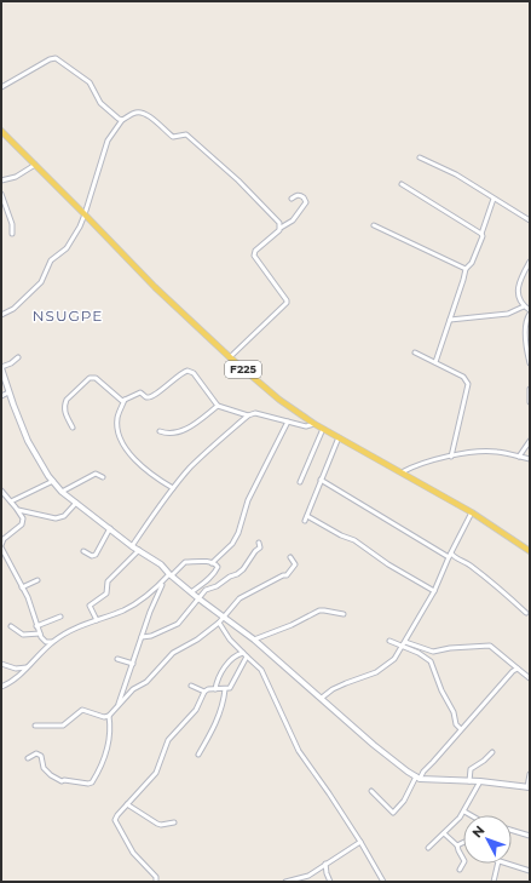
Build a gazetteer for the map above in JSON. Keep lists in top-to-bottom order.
{
  "streets": {
    "main road": ["F225"]
  },
  "districts": ["NSUGPE"],
  "north": "top left"
}
